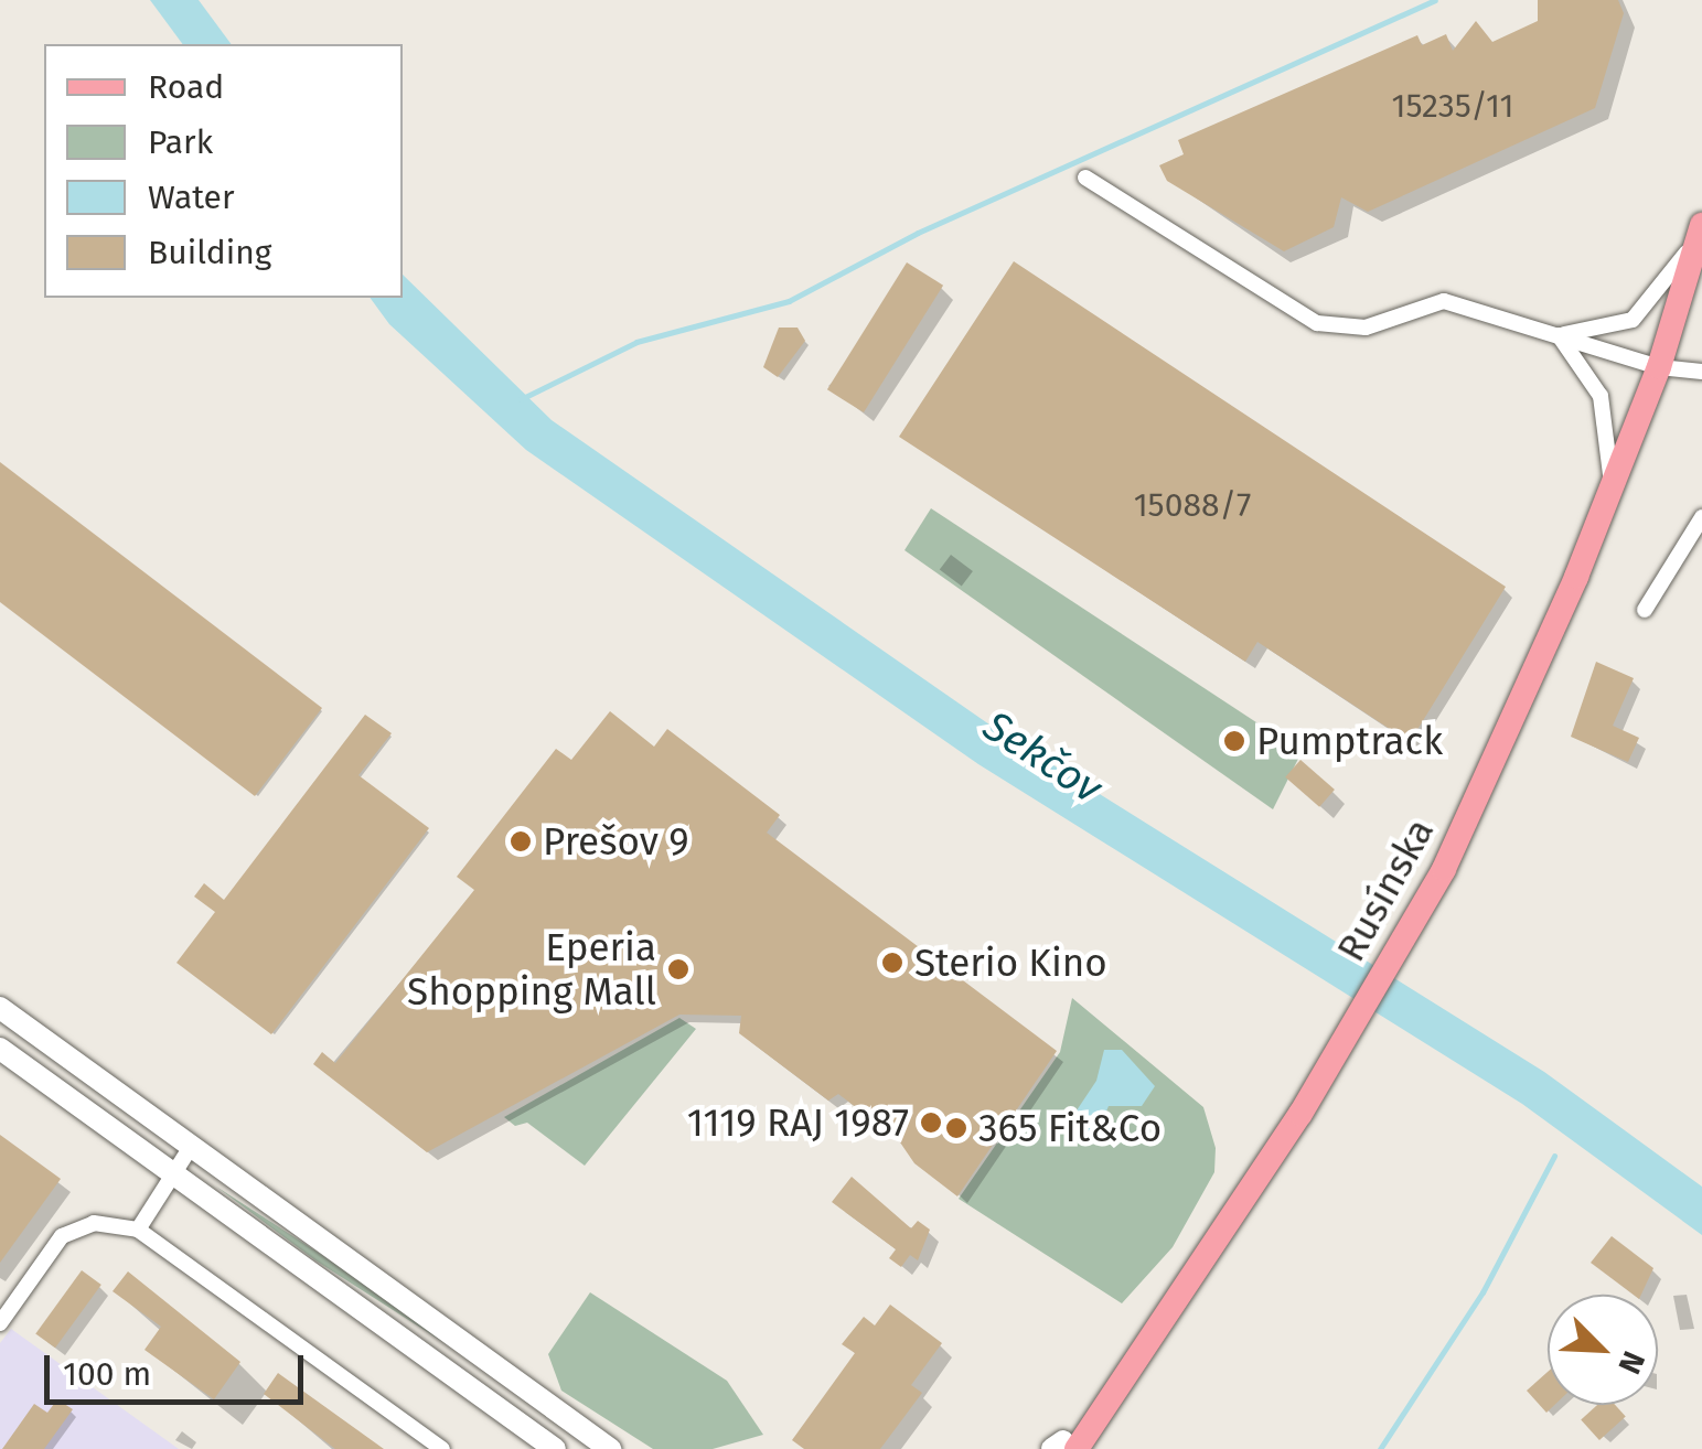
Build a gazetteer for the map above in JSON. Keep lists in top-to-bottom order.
{
  "streets": {
    "main road": ["Rusínska"]
  },
  "water": ["Sekčov"],
  "places": [
    "Pumptrack",
    "Prešov 9",
    "Sterio Kino",
    "Eperia Shopping Mall",
    "1119 RAJ 1987",
    "365 Fit&Co"
  ],
  "house_numbers": ["15235/11", "15088/7"],
  "legend": [
    "Road",
    "Park",
    "Water",
    "Building"
  ],
  "scale_bar": "100 m",
  "north": "bottom right"
}
